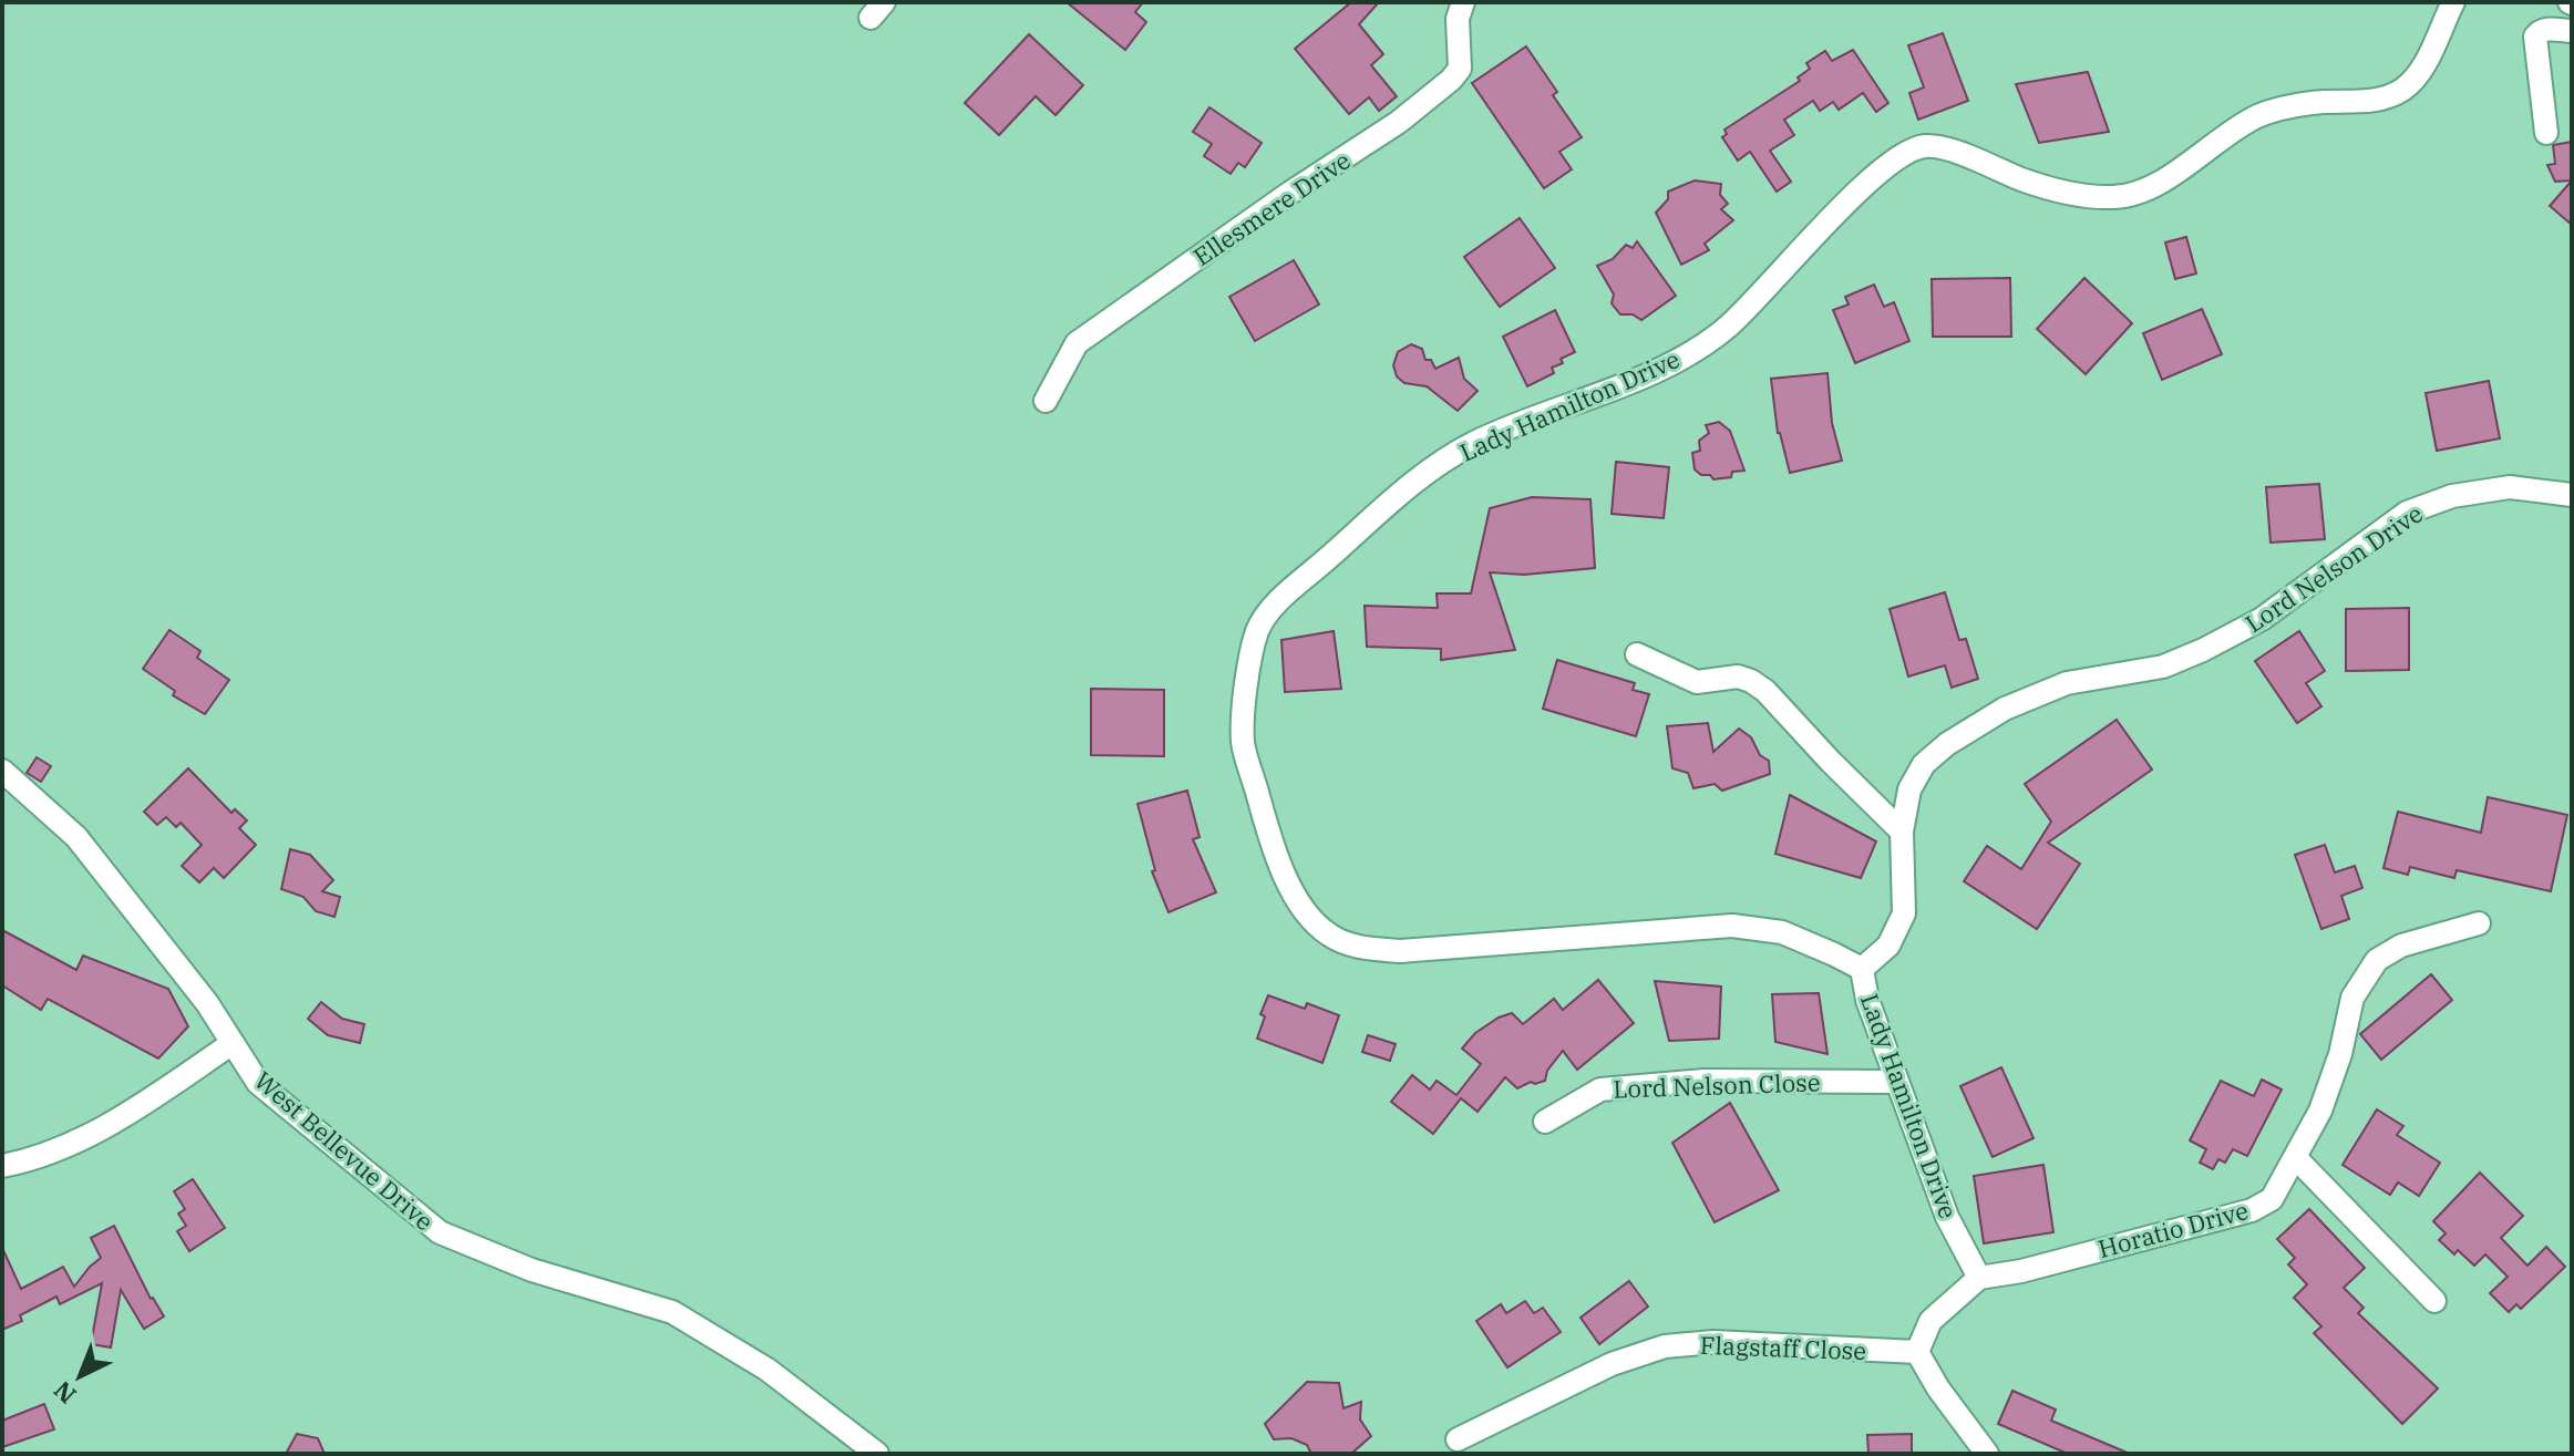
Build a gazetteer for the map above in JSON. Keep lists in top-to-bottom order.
{
  "streets": {
    "street": [
      "Ellesmere Drive",
      "Lady Hamilton Drive",
      "Lord Nelson Drive",
      "Lord Nelson Close",
      "West Bellevue Drive",
      "Horatio Drive",
      "Flagstaff Close"
    ]
  },
  "crossings": [
    ["Lady Hamilton Drive", "Lord Nelson Drive"],
    ["Lady Hamilton Drive", "Lord Nelson Close"],
    ["Lady Hamilton Drive", "Horatio Drive"]
  ],
  "north": "bottom left"
}
